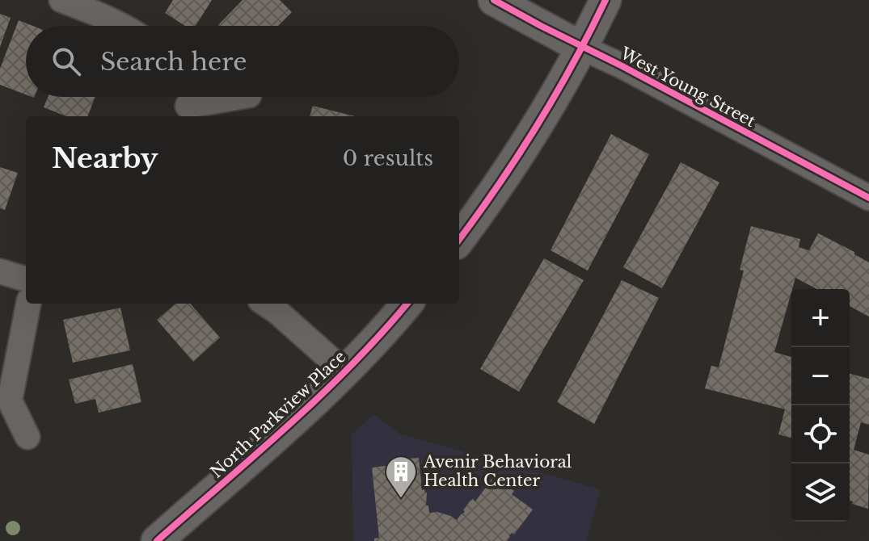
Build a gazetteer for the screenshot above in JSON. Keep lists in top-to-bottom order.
{
  "streets": {
    "street": ["West Young Street", "North Parkview Place"]
  },
  "places": {
    "building": ["Avenir Behavioral Health Center"]
  },
  "page": {
    "search": "Search here",
    "heading": ["Nearby", "0 results"],
    "map_buttons": ["+", "−"]
  }
}
